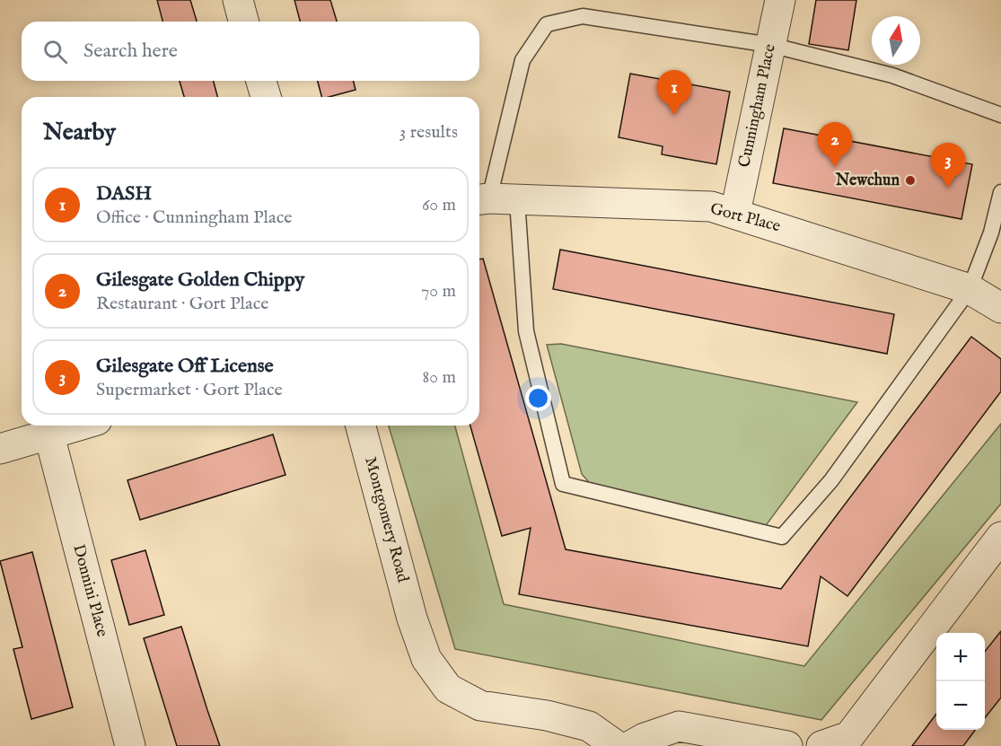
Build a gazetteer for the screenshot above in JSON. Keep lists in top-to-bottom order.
{
  "streets": {
    "street": [
      "Cunningham Place",
      "Gort Place",
      "Montgomery Road",
      "Donnini Place"
    ]
  },
  "crossings": [
    ["Cunningham Place", "Gort Place"]
  ],
  "places": ["Newchun"],
  "north": "top",
  "page": {
    "search": "Search here",
    "pins": ["1", "2", "3"],
    "heading": ["Nearby", "3 results"],
    "list": [
      {
        "mark": "1",
        "name": "DASH",
        "note": "Office · Cunningham Place",
        "value": "60 m"
      },
      {
        "mark": "2",
        "name": "Gilesgate Golden Chippy",
        "note": "Restaurant · Gort Place",
        "value": "70 m"
      },
      {
        "mark": "3",
        "name": "Gilesgate Off License",
        "note": "Supermarket · Gort Place",
        "value": "80 m"
      }
    ],
    "map_buttons": ["+", "−"]
  }
}
